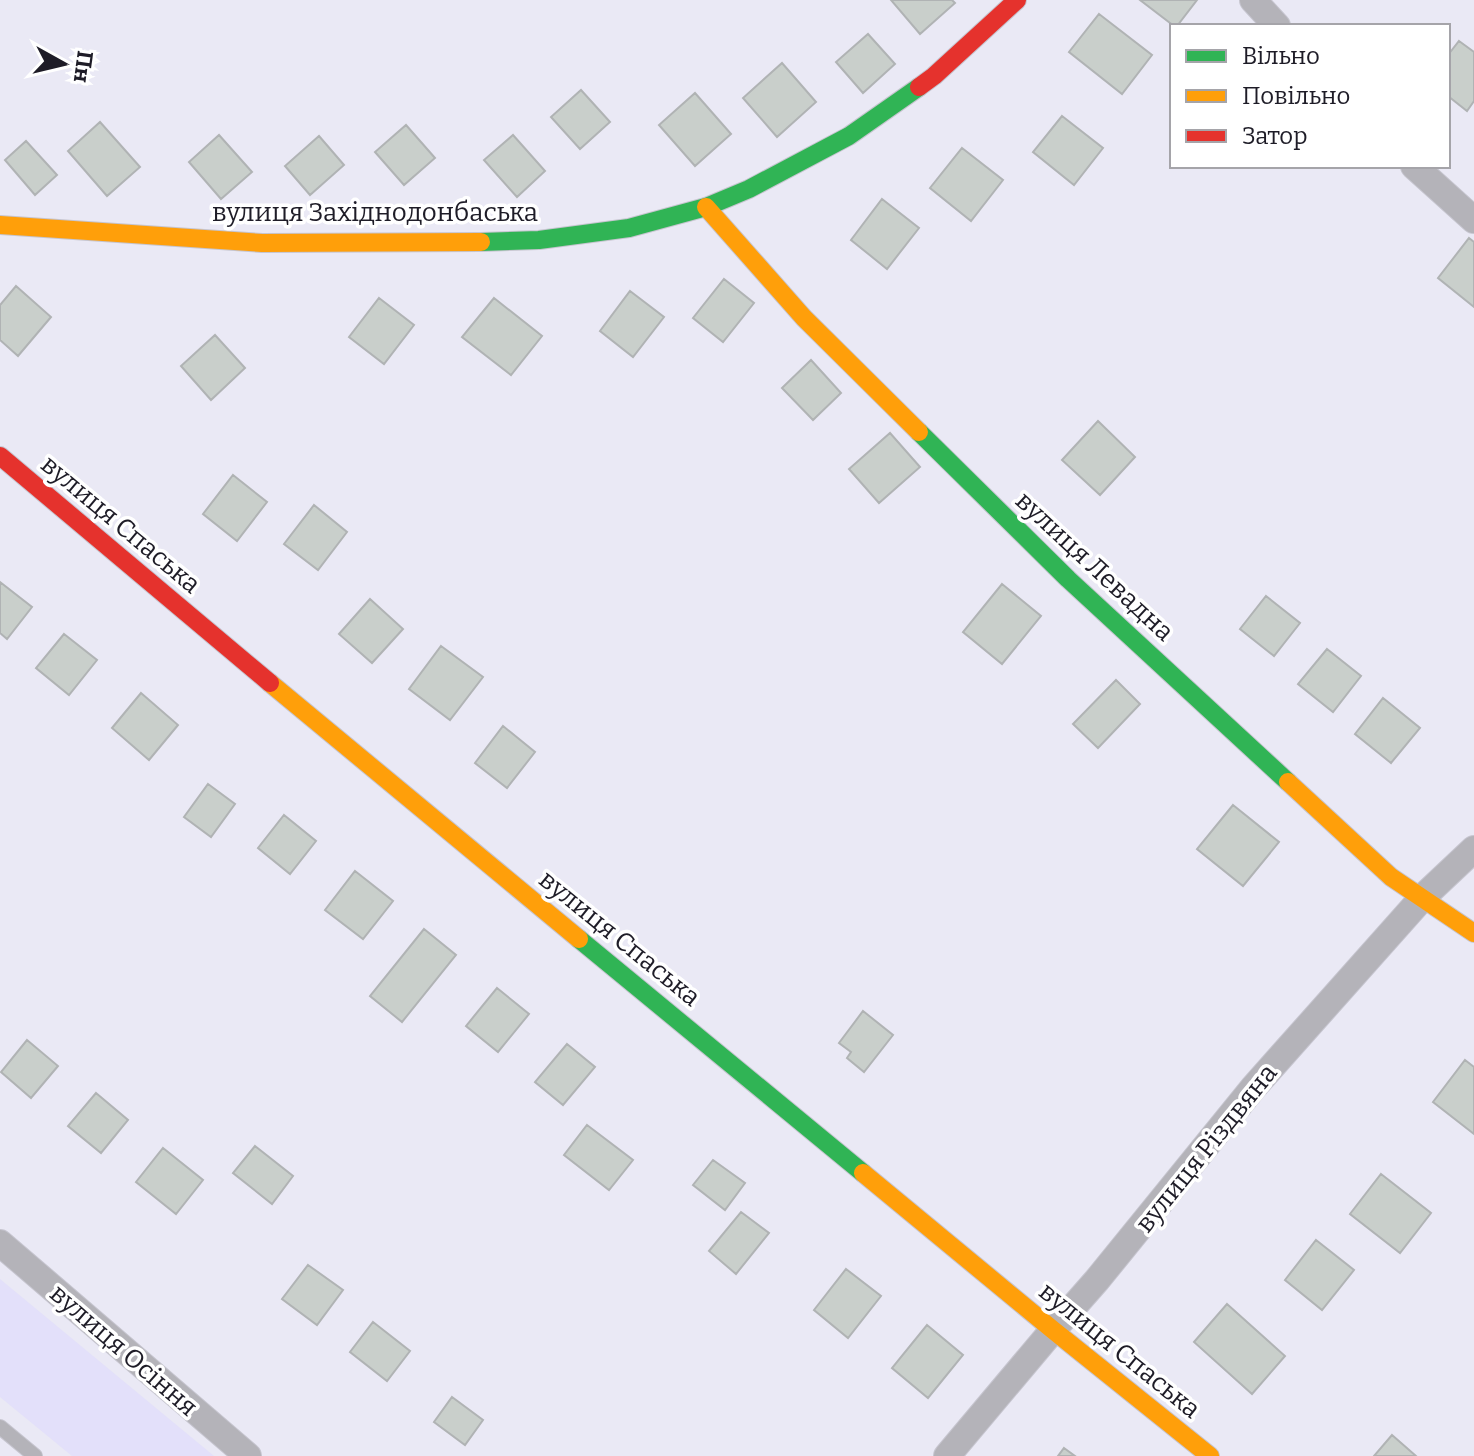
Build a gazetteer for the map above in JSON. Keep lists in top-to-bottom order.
{
  "streets": {
    "street": [
      "вулиця Західнодонбаська",
      "вулиця Спаська",
      "вулиця Левадна",
      "вулиця Різдвяна",
      "вулиця Осіння"
    ]
  },
  "crossings": [
    ["вулиця Західнодонбаська", "вулиця Левадна"],
    ["вулиця Спаська", "вулиця Різдвяна"],
    ["вулиця Левадна", "вулиця Різдвяна"]
  ],
  "legend": ["Вільно", "Повільно", "Затор"],
  "north": "right"
}
